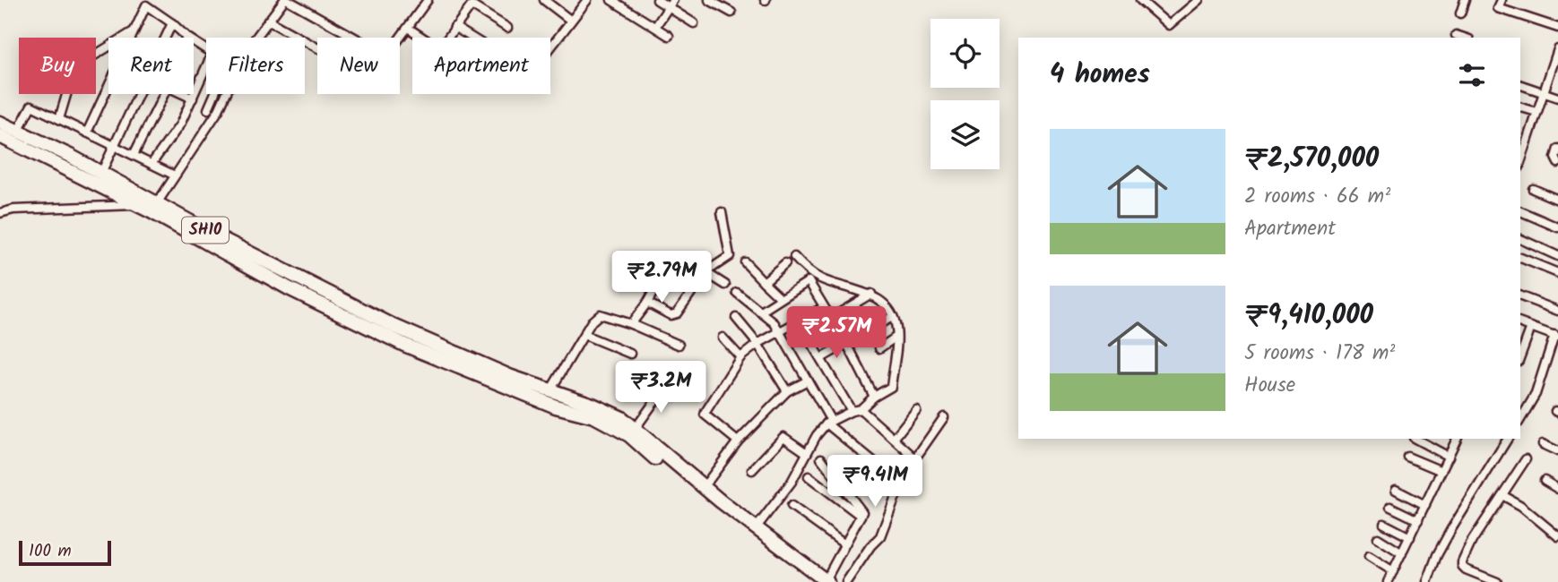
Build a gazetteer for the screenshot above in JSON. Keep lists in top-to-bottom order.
{
  "streets": {
    "main road": ["SH10"]
  },
  "scale_bar": "100 m",
  "page": {
    "chip": [
      "Buy",
      "Rent",
      "Filters",
      "New",
      "Apartment"
    ],
    "heading": "4 homes",
    "list": [
      {
        "name": "₹2,570,000",
        "note": "2 rooms · 66 m² · Apartment"
      },
      {
        "name": "₹9,410,000",
        "note": "5 rooms · 178 m² · House"
      }
    ],
    "price": [
      "₹2.79M",
      "₹2.57M",
      "₹3.2M",
      "₹9.41M"
    ],
    "scale": "100 m"
  }
}
